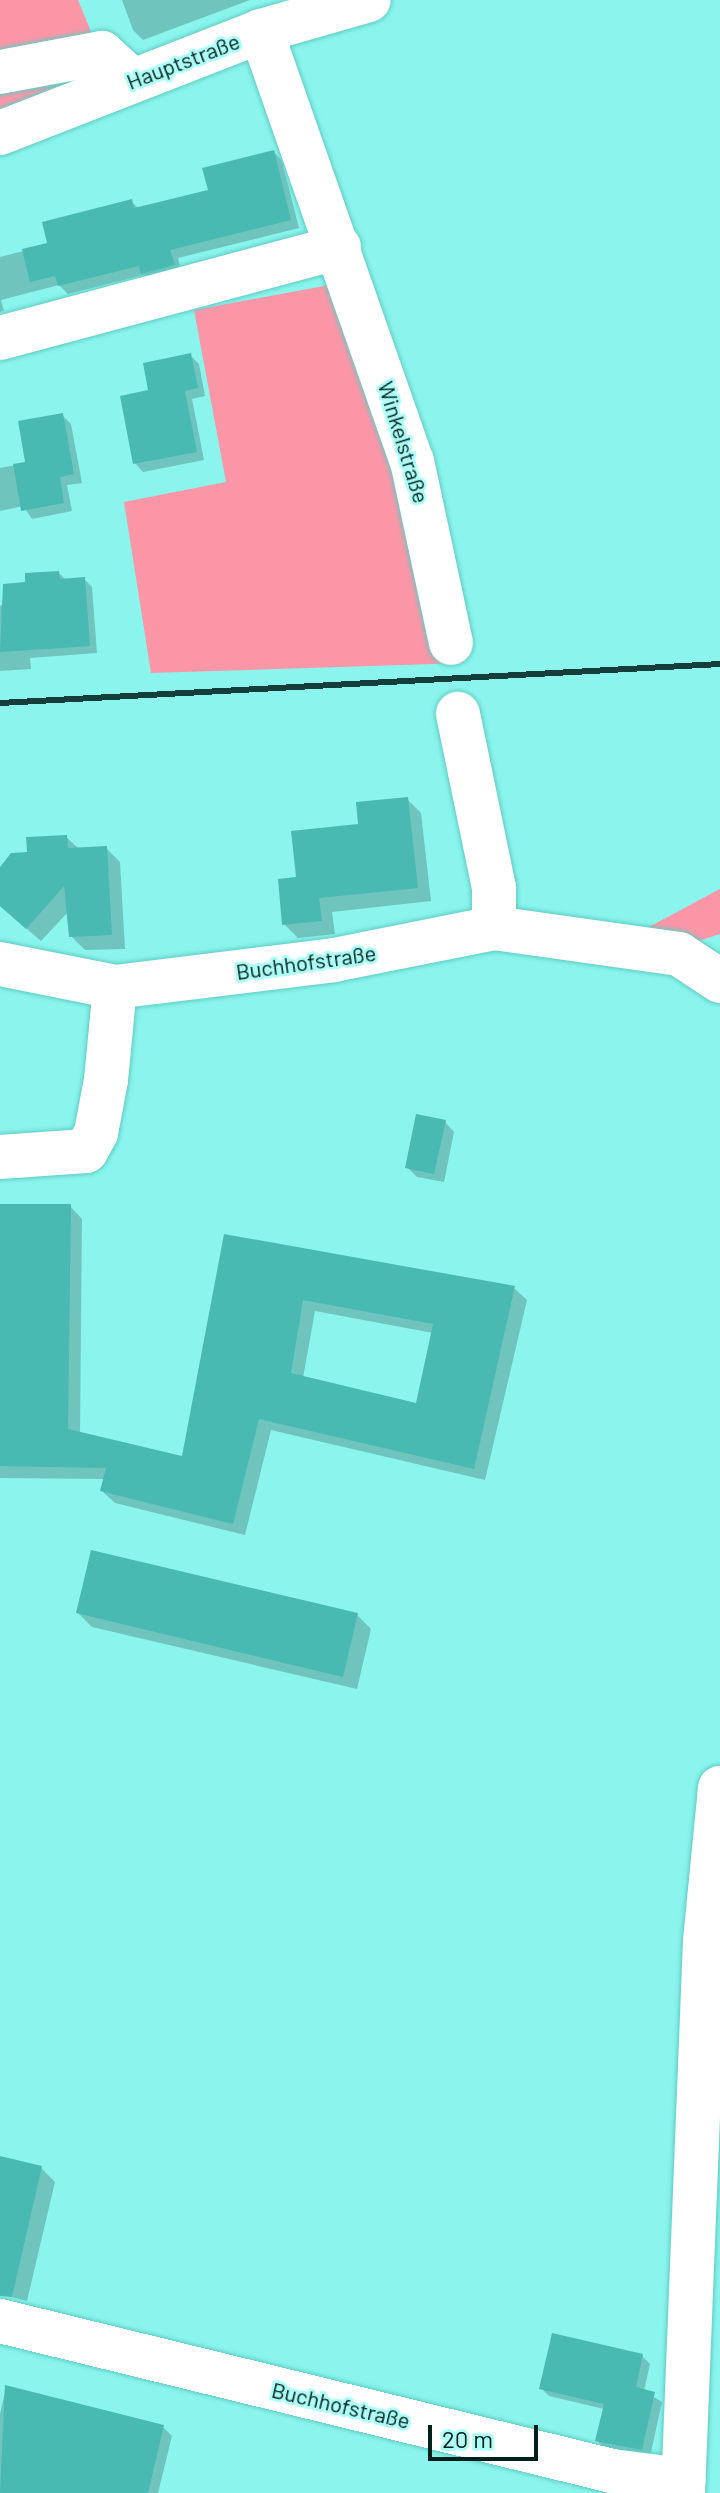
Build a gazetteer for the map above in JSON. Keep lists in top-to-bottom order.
{
  "streets": {
    "street": ["Hauptstraße", "Winkelstraße", "Buchhofstraße"]
  },
  "crossings": [
    ["Hauptstraße", "Winkelstraße"]
  ],
  "scale_bar": "20 m"
}
